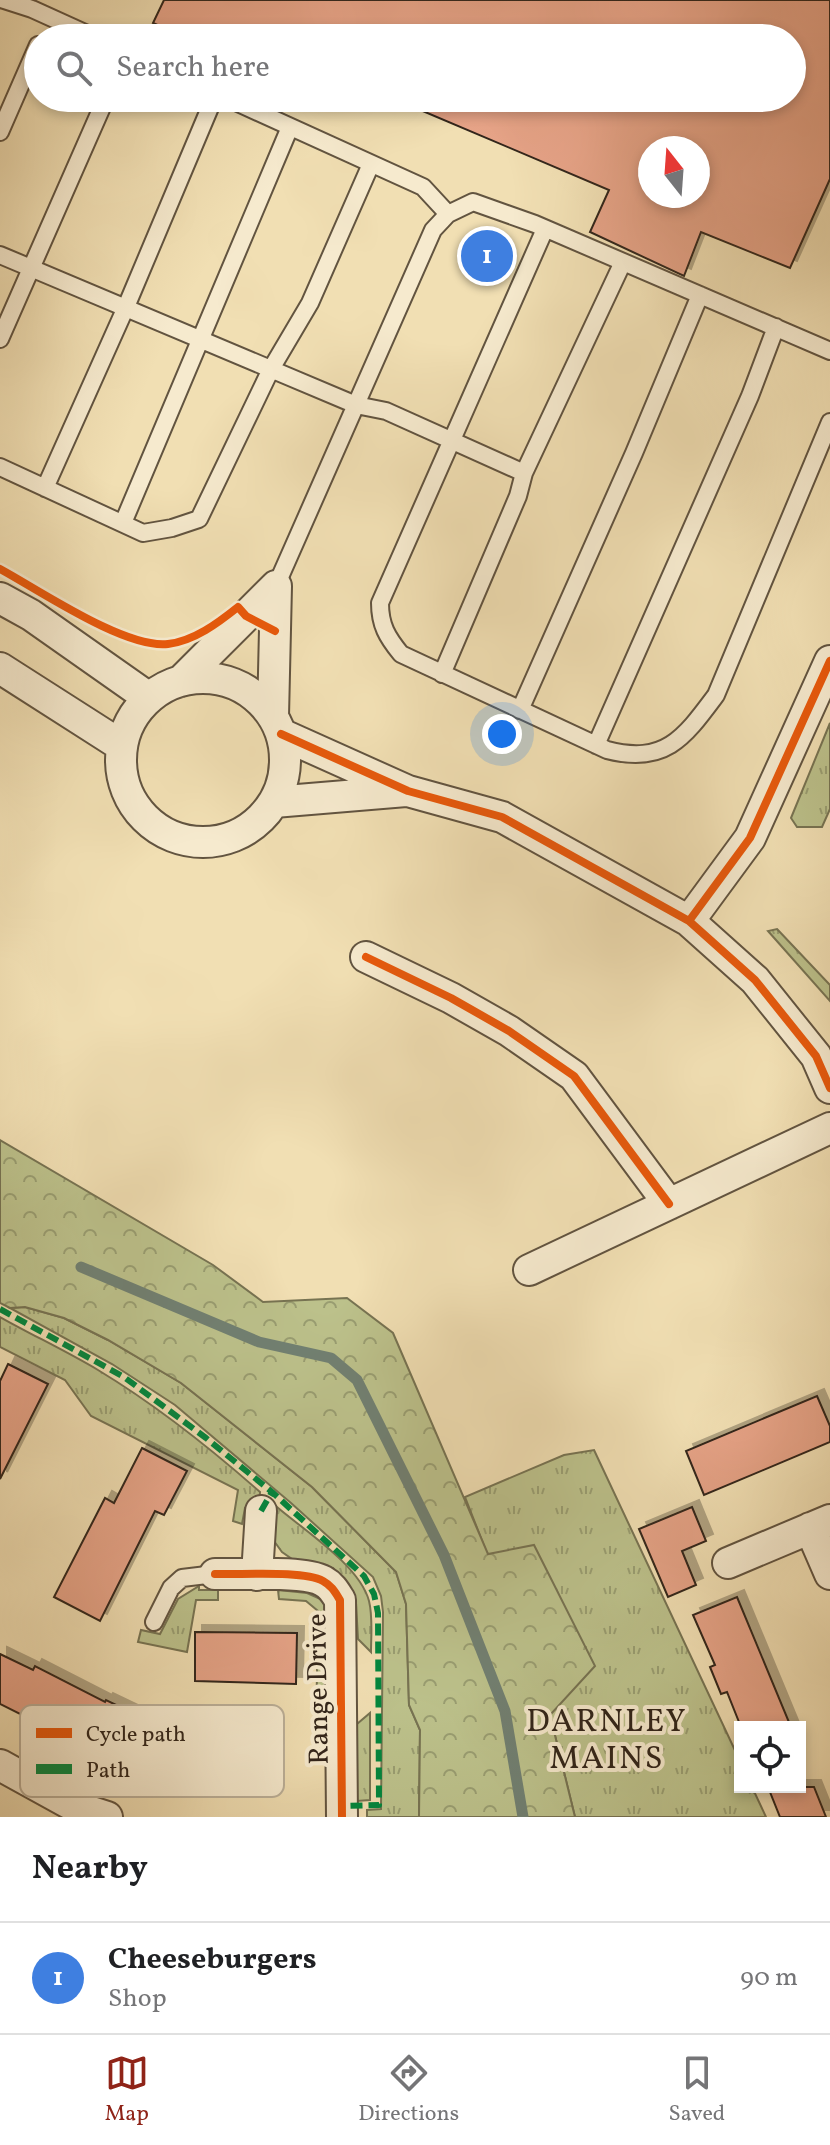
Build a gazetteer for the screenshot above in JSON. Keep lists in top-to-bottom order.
{
  "streets": {
    "street": ["Range Drive"]
  },
  "districts": ["DARNLEY MAINS"],
  "legend": ["Cycle path", "Path"],
  "north": "top",
  "page": {
    "search": "Search here",
    "pins": "1",
    "heading": "Nearby",
    "list": [
      {
        "mark": "1",
        "name": "Cheeseburgers",
        "note": "Shop",
        "value": "90 m"
      }
    ],
    "nav": ["Map", "Directions", "Saved"]
  }
}
